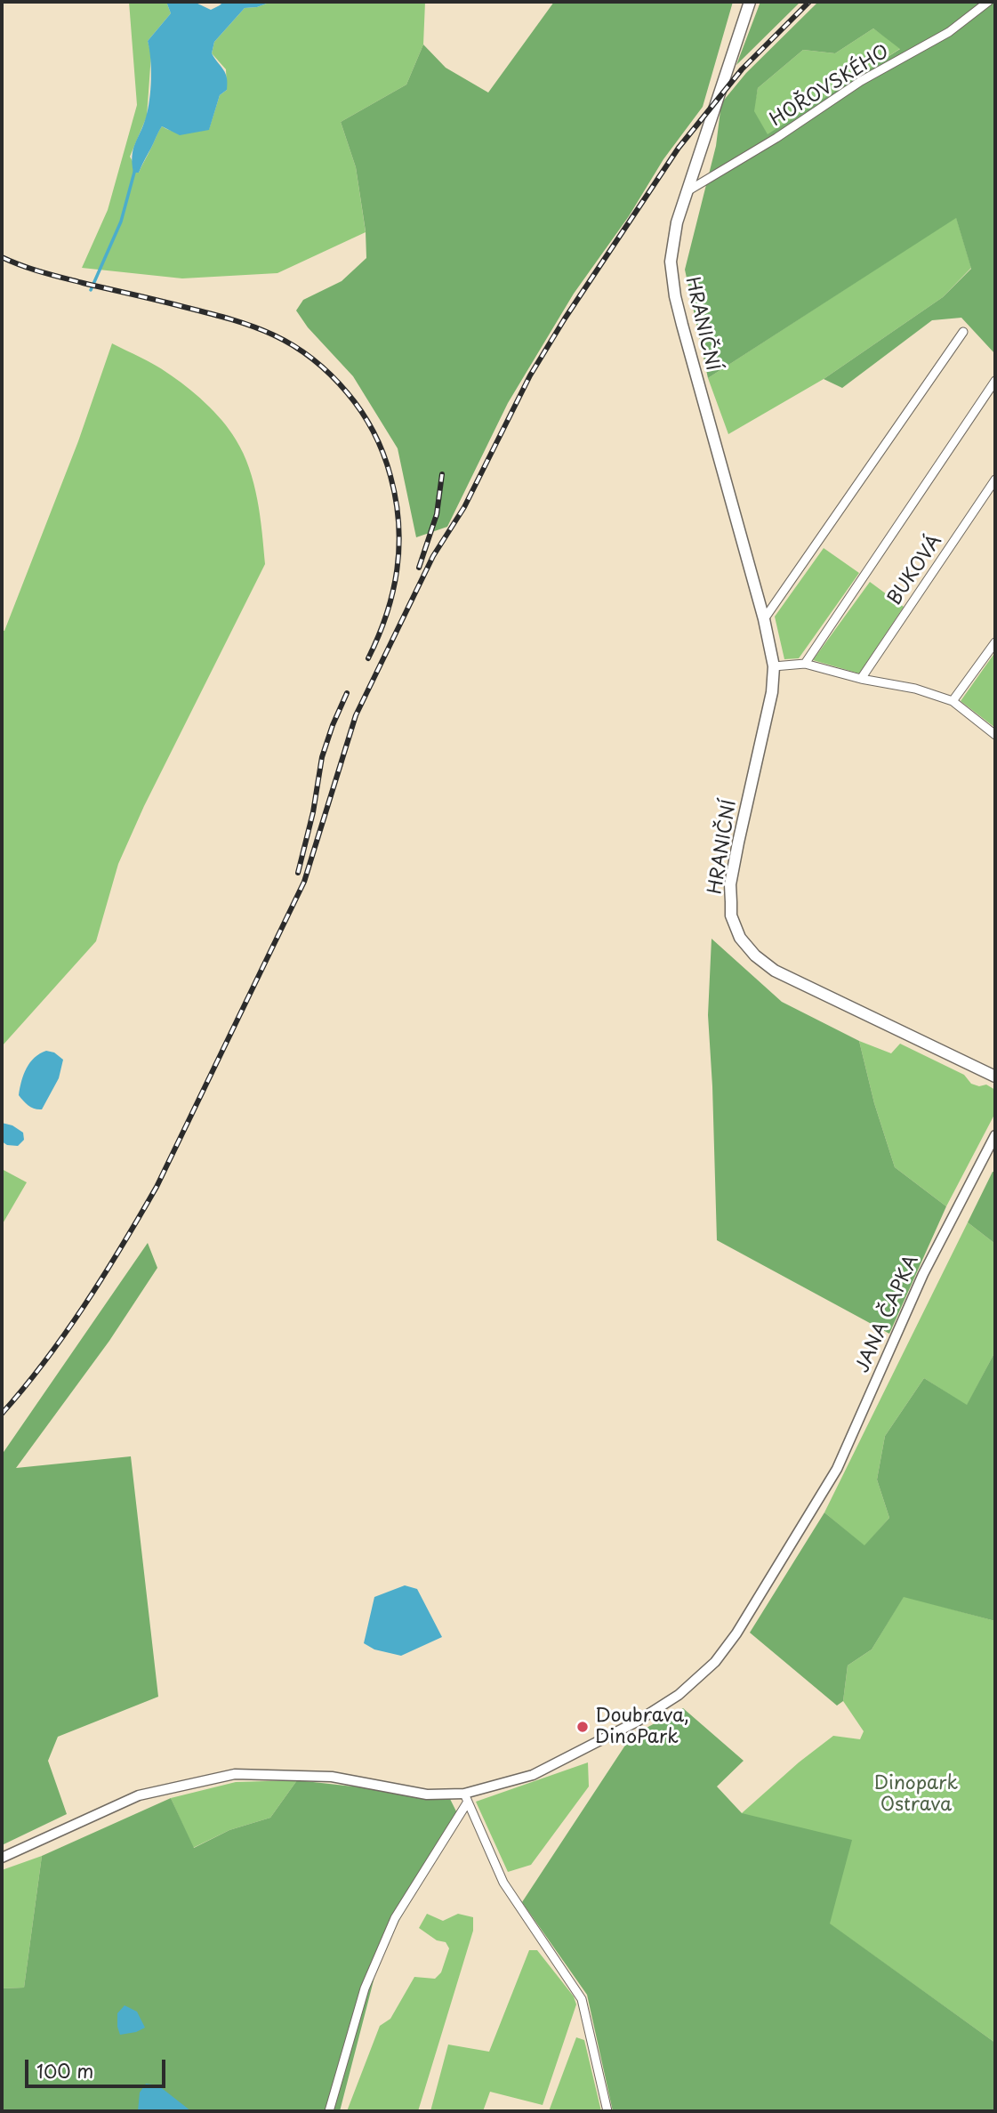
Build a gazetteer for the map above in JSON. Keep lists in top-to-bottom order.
{
  "streets": {
    "main road": ["HRANIČNÍ"],
    "street": ["HOŘOVSKÉHO", "BUKOVÁ", "JANA ČAPKA"]
  },
  "crossings": [
    ["HOŘOVSKÉHO", "HRANIČNÍ"]
  ],
  "parks": ["Dinopark Ostrava"],
  "places": ["Doubrava, DinoPark"],
  "scale_bar": "100 m"
}
